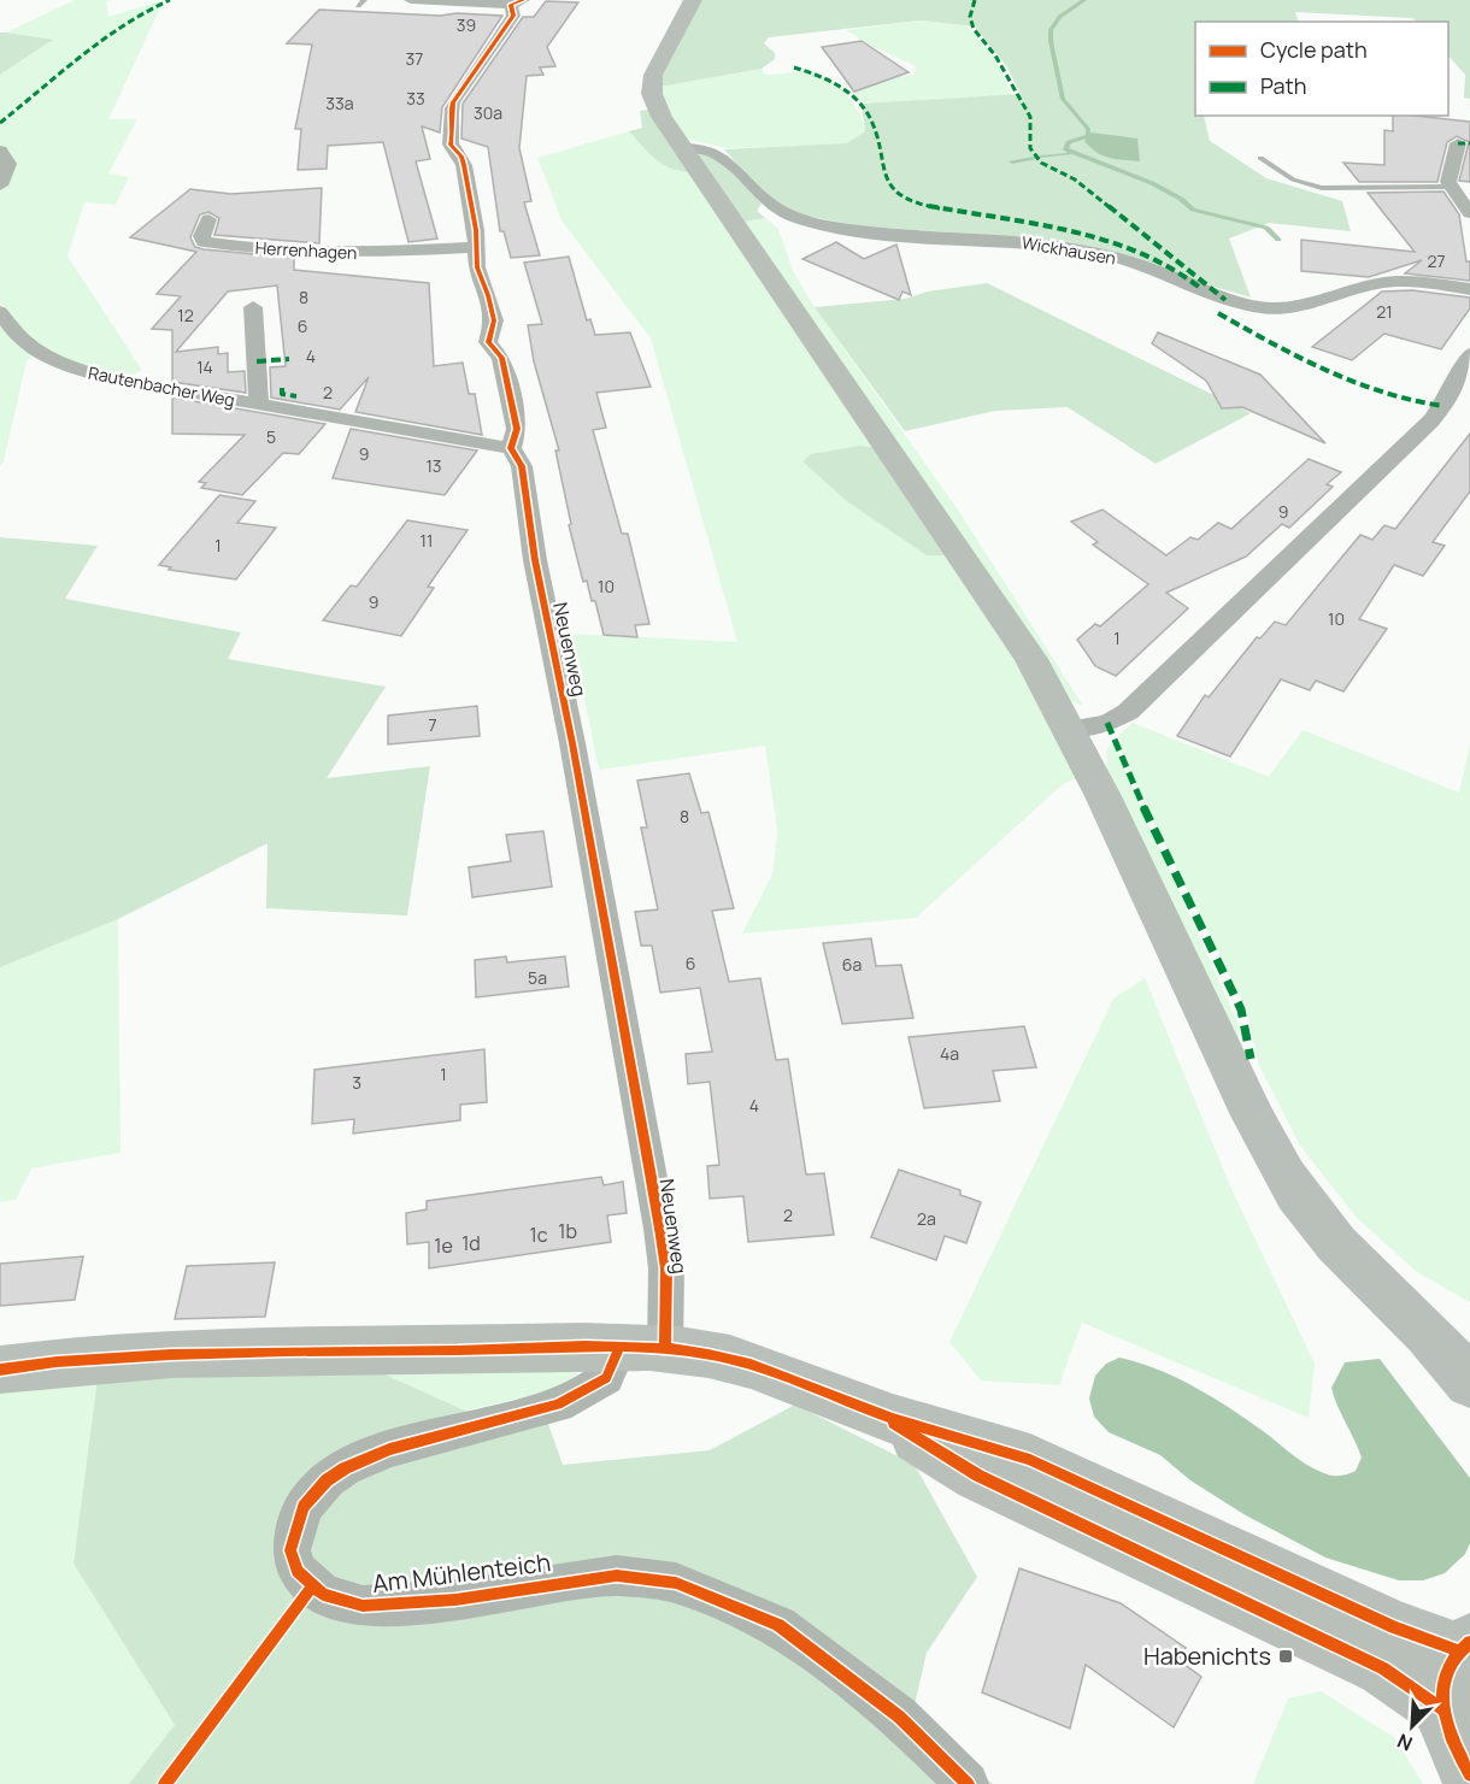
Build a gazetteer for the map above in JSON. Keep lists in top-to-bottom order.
{
  "streets": {
    "street": [
      "Herrenhagen",
      "Wickhausen",
      "Rautenbacher Weg",
      "Neuenweg",
      "Am Mühlenteich"
    ]
  },
  "crossings": [
    ["Herrenhagen", "Neuenweg"],
    ["Rautenbacher Weg", "Neuenweg"],
    ["Neuenweg", "Am Mühlenteich"]
  ],
  "places": {
    "transit": ["Habenichts"]
  },
  "house_numbers": [
    "39",
    "37",
    "33",
    "33a",
    "30a",
    "27",
    "8",
    "21",
    "12",
    "6",
    "4",
    "14",
    "2",
    "5",
    "9",
    "13",
    "9",
    "11",
    "1",
    "10",
    "9",
    "10",
    "1",
    "7",
    "8",
    "6",
    "6a",
    "5a",
    "4a",
    "1",
    "3",
    "4",
    "2",
    "2a",
    "1b",
    "1c",
    "1d",
    "1e"
  ],
  "legend": ["Cycle path", "Path"],
  "north": "bottom left"
}
